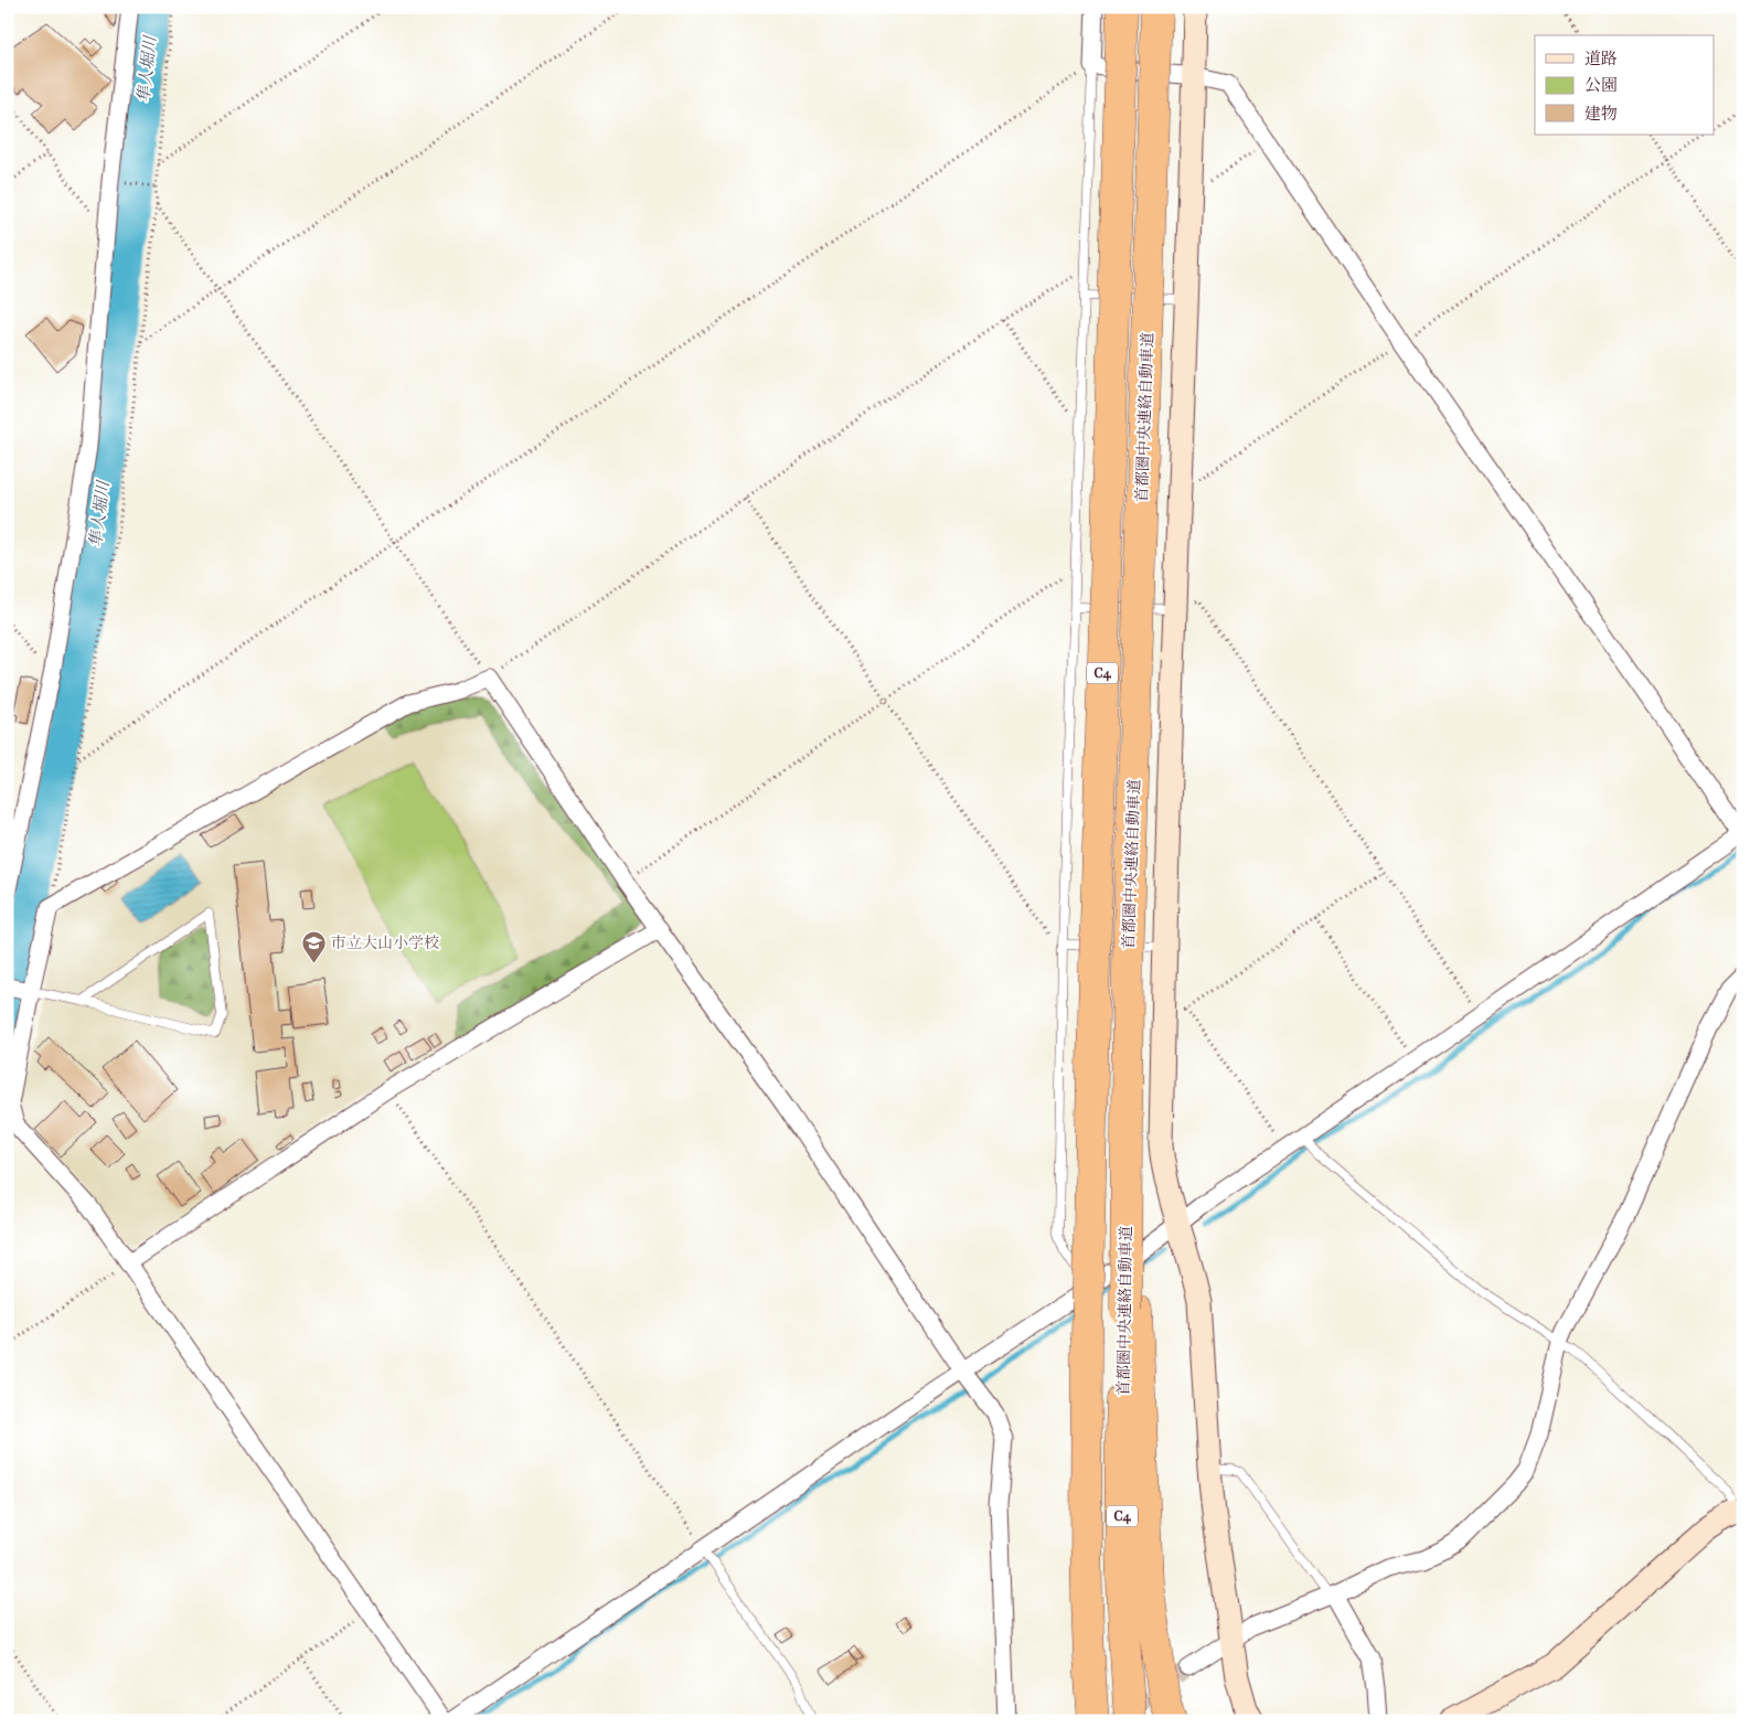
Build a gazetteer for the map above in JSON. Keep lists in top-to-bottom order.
{
  "streets": {
    "highway": ["首都圏中央連絡自動車道", "C4"]
  },
  "water": ["隼人堀川"],
  "places": {
    "school or university": ["市立大山小学校"]
  },
  "legend": ["道路", "公園", "建物"]
}
